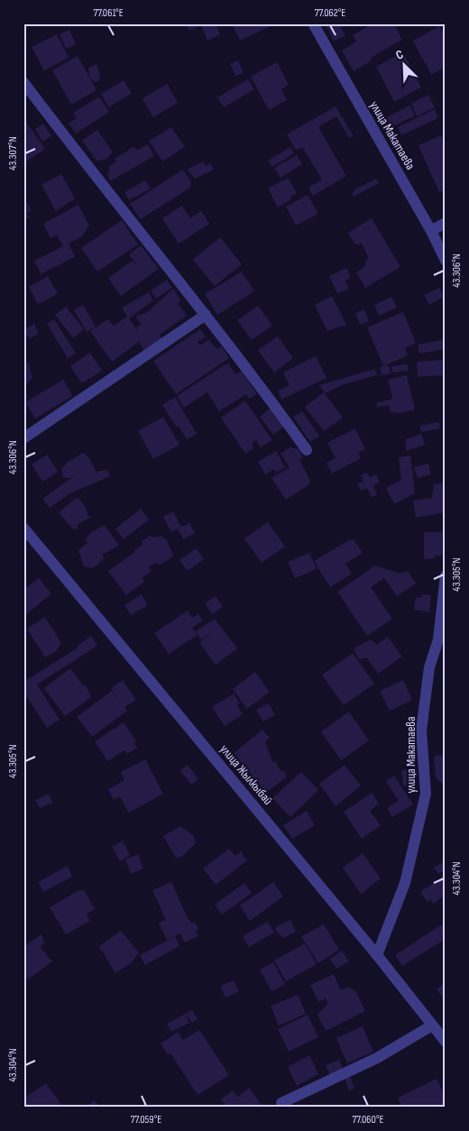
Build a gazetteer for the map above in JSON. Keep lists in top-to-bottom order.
{
  "streets": {
    "street": ["улица Макатаева", "улица Жылкыбай"]
  },
  "crossings": [
    ["улица Макатаева", "улица Жылкыбай"]
  ],
  "north": "top left",
  "coordinates": [
    "77.061°E",
    "77.062°E",
    "43.307°N",
    "43.306°N",
    "43.305°N",
    "43.304°N",
    "77.059°E",
    "77.060°E"
  ]
}
